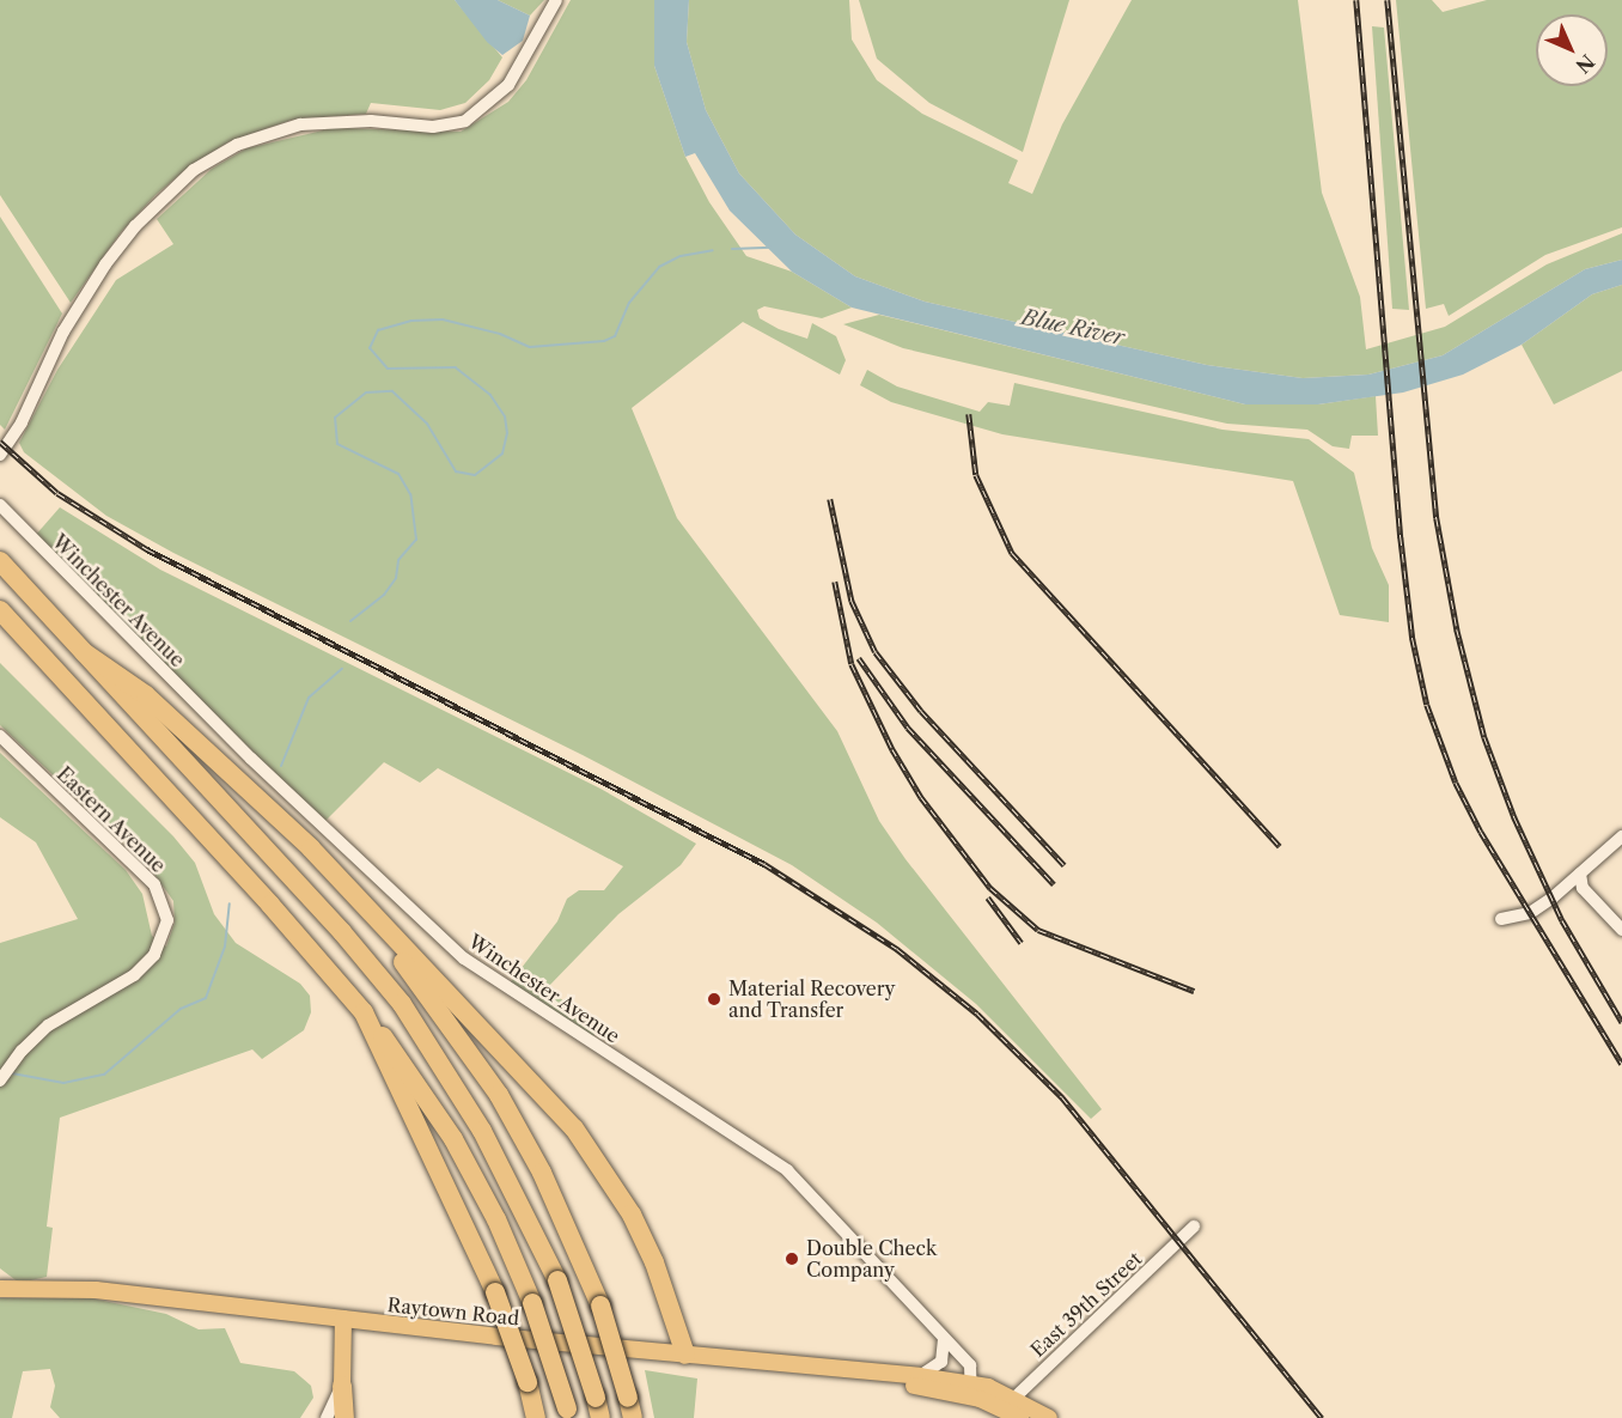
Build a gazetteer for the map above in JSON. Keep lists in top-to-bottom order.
{
  "streets": {
    "main road": ["Raytown Road"],
    "street": ["Winchester Avenue", "Eastern Avenue", "East 39th Street"]
  },
  "crossings": [
    ["Winchester Avenue", "Raytown Road"],
    ["East 39th Street", "Raytown Road"]
  ],
  "water": ["Blue River"],
  "places": ["Material Recovery and Transfer", "Double Check Company"],
  "north": "bottom right"
}
